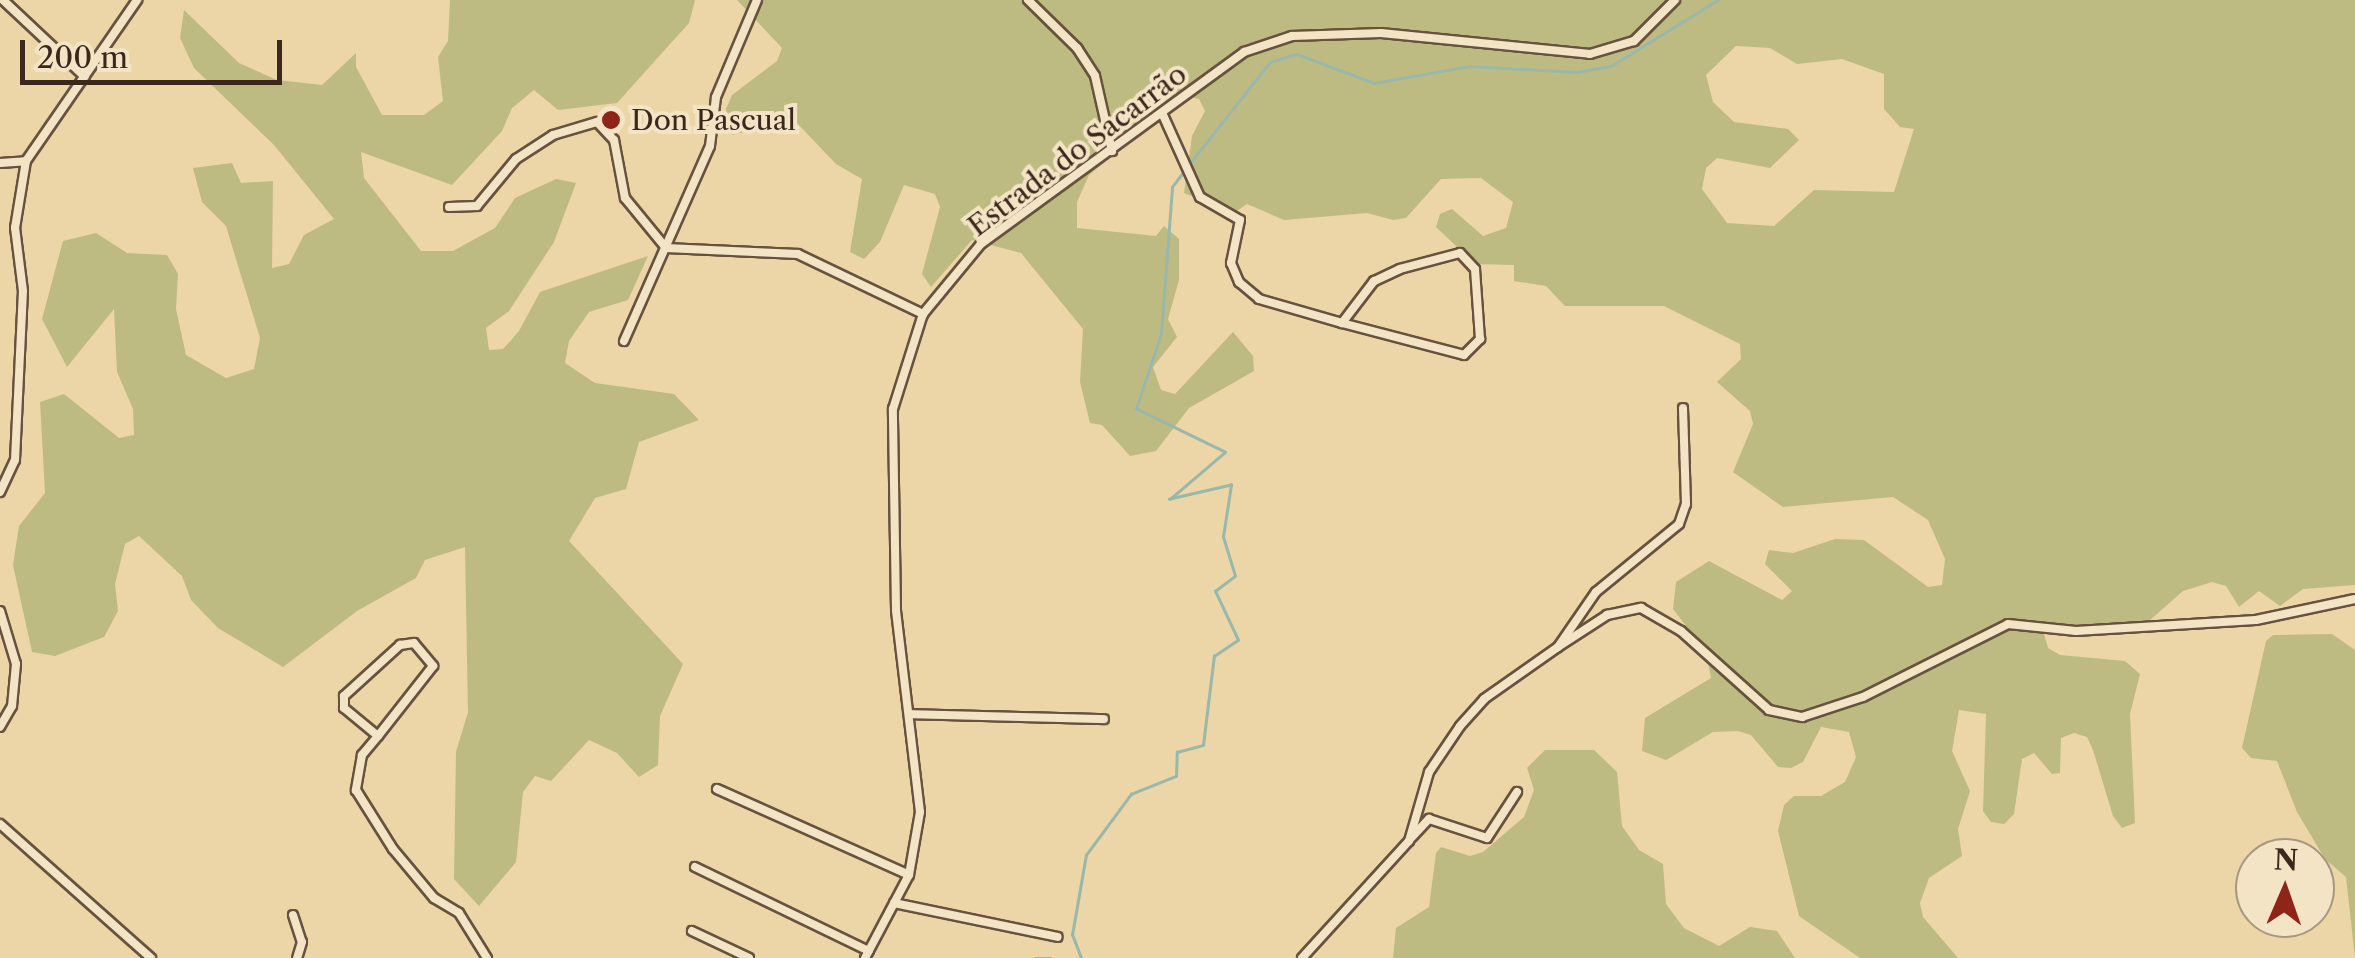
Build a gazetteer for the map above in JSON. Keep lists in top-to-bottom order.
{
  "streets": {
    "street": ["Estrada do Sacarrão"]
  },
  "places": ["Don Pascual"],
  "scale_bar": "200 m",
  "north": "top"
}
